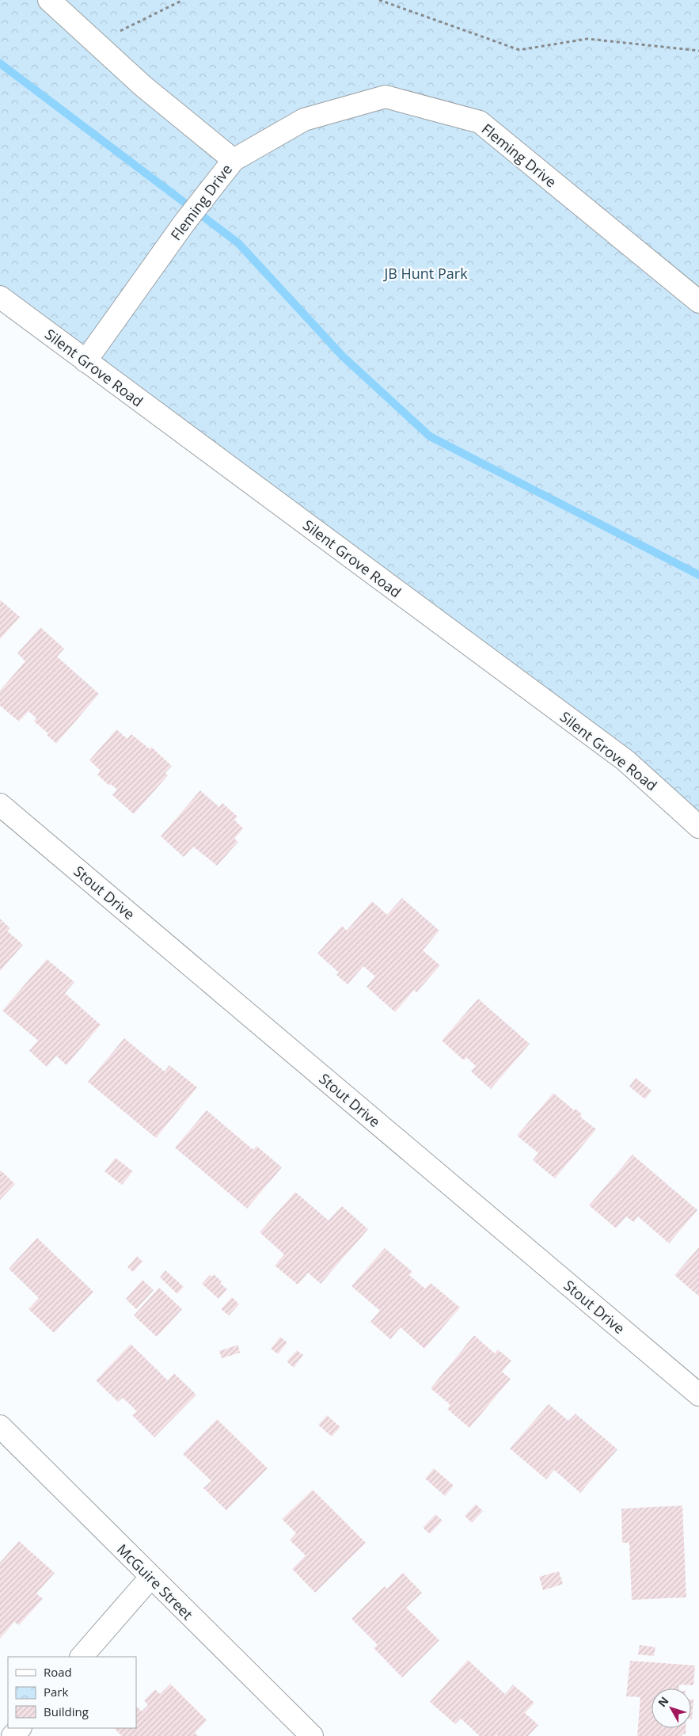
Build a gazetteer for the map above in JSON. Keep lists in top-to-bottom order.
{
  "streets": {
    "street": [
      "Fleming Drive",
      "Silent Grove Road",
      "Stout Drive",
      "McGuire Street"
    ]
  },
  "crossings": [
    ["Fleming Drive", "Silent Grove Road"]
  ],
  "parks": ["JB Hunt Park"],
  "legend": ["Road", "Park", "Building"],
  "north": "top left"
}
